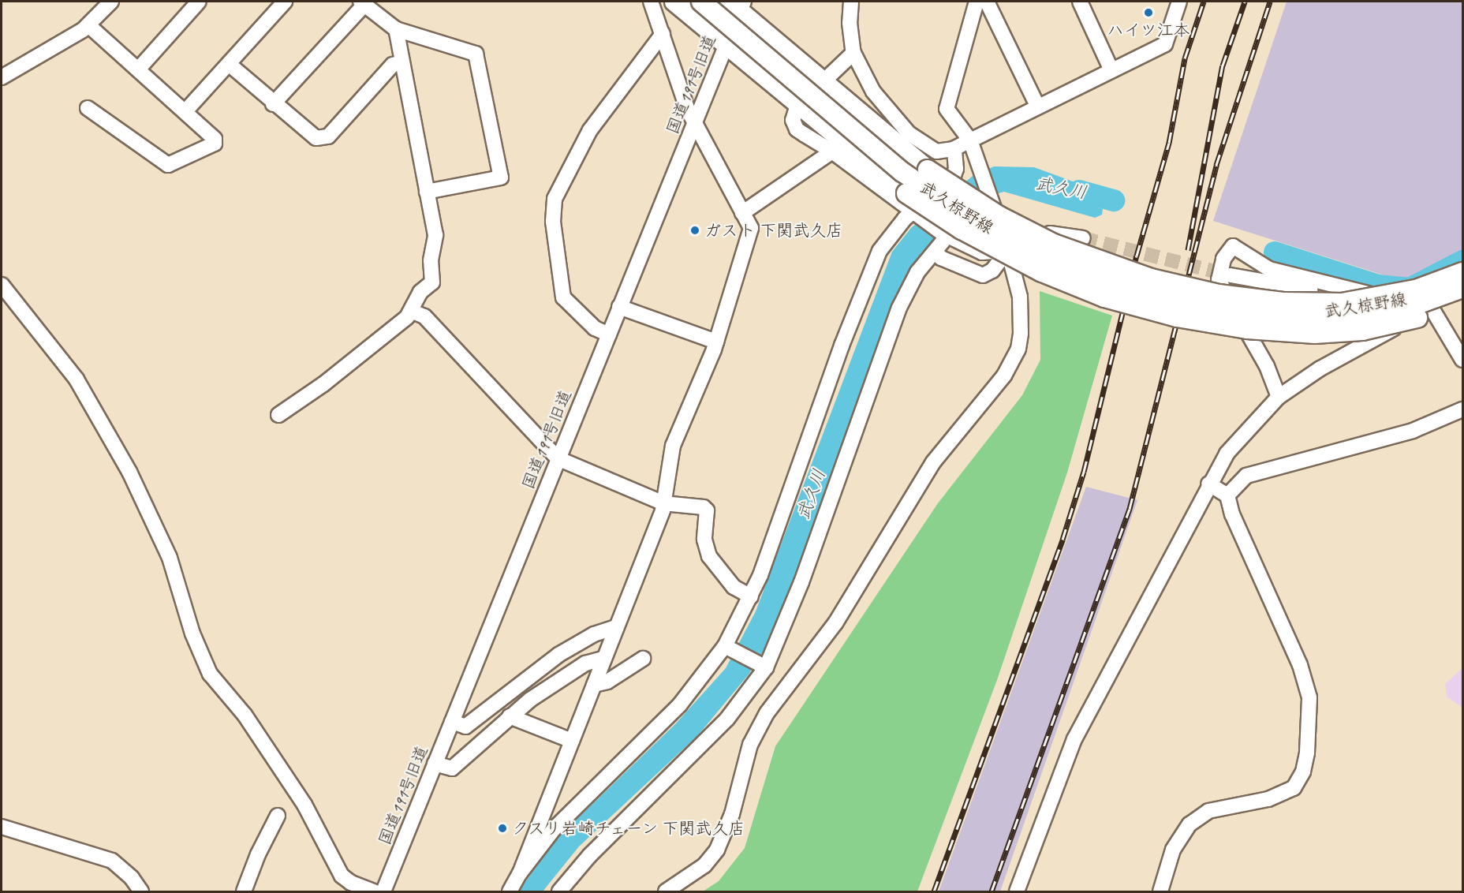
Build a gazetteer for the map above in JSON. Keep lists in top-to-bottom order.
{
  "streets": {
    "main road": ["武久椋野線"],
    "street": ["国道191号旧道"]
  },
  "water": ["武久川"],
  "places": ["ハイツ江本", "ガスト 下関武久店", "クスリ岩崎チェーン 下関武久店"]
}
